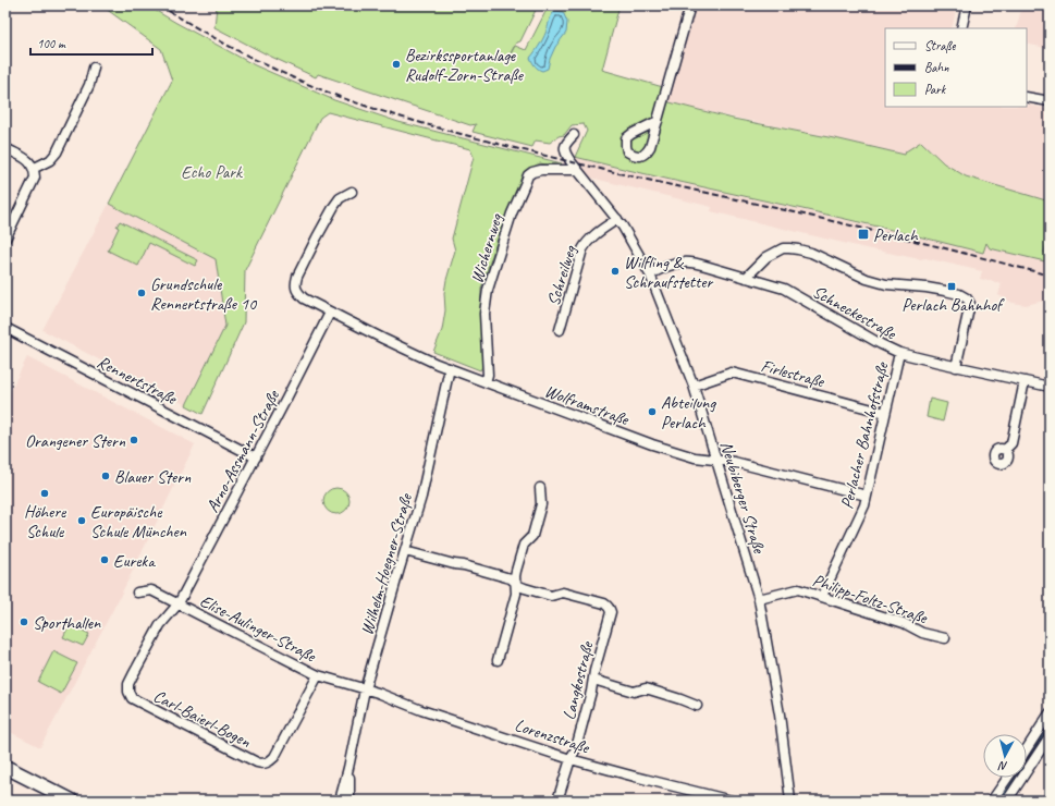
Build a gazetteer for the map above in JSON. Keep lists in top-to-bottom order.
{
  "streets": {
    "street": [
      "Wichernweg",
      "Schreilweg",
      "Schneckestraße",
      "Firlestraße",
      "Rennertstraße",
      "Wolframstraße",
      "Perlacher Bahnhofstraße",
      "Arno-Assmann-Straße",
      "Neubiberger Straße",
      "Wilhelm-Hoegner-Straße",
      "Philipp-Foltz-Straße",
      "Elise-Aulinger-Straße",
      "Langkostraße",
      "Carl-Baierl-Bogen",
      "Lorenzstraße"
    ]
  },
  "crossings": [
    ["Wichernweg", "Wolframstraße"],
    ["Wichernweg", "Neubiberger Straße"],
    ["Schreilweg", "Neubiberger Straße"],
    ["Schneckestraße", "Perlacher Bahnhofstraße"],
    ["Schneckestraße", "Neubiberger Straße"],
    ["Firlestraße", "Perlacher Bahnhofstraße"],
    ["Firlestraße", "Neubiberger Straße"],
    ["Rennertstraße", "Arno-Assmann-Straße"],
    ["Wolframstraße", "Perlacher Bahnhofstraße"],
    ["Wolframstraße", "Arno-Assmann-Straße"],
    ["Wolframstraße", "Neubiberger Straße"],
    ["Wolframstraße", "Wilhelm-Hoegner-Straße"],
    ["Perlacher Bahnhofstraße", "Philipp-Foltz-Straße"],
    ["Arno-Assmann-Straße", "Elise-Aulinger-Straße"],
    ["Arno-Assmann-Straße", "Carl-Baierl-Bogen"],
    ["Neubiberger Straße", "Philipp-Foltz-Straße"],
    ["Wilhelm-Hoegner-Straße", "Elise-Aulinger-Straße"],
    ["Wilhelm-Hoegner-Straße", "Lorenzstraße"],
    ["Elise-Aulinger-Straße", "Carl-Baierl-Bogen"],
    ["Elise-Aulinger-Straße", "Lorenzstraße"],
    ["Langkostraße", "Lorenzstraße"]
  ],
  "parks": ["Echo Park"],
  "places": {
    "other": [
      "Bezirkssportanlage Rudolf-Zorn-Straße",
      "Wilfling & Schraufstetter",
      "Grundschule Rennertstraße 10",
      "Abteilung Perlach",
      "Orangener Stern",
      "Blauer Stern",
      "Höhere Schule",
      "Europäische Schule München",
      "Eureka",
      "Sporthallen"
    ],
    "transit": ["Perlach", "Perlach Bahnhof"]
  },
  "legend": ["Straße", "Bahn", "Park"],
  "scale_bar": "100 m",
  "north": "bottom"
}
